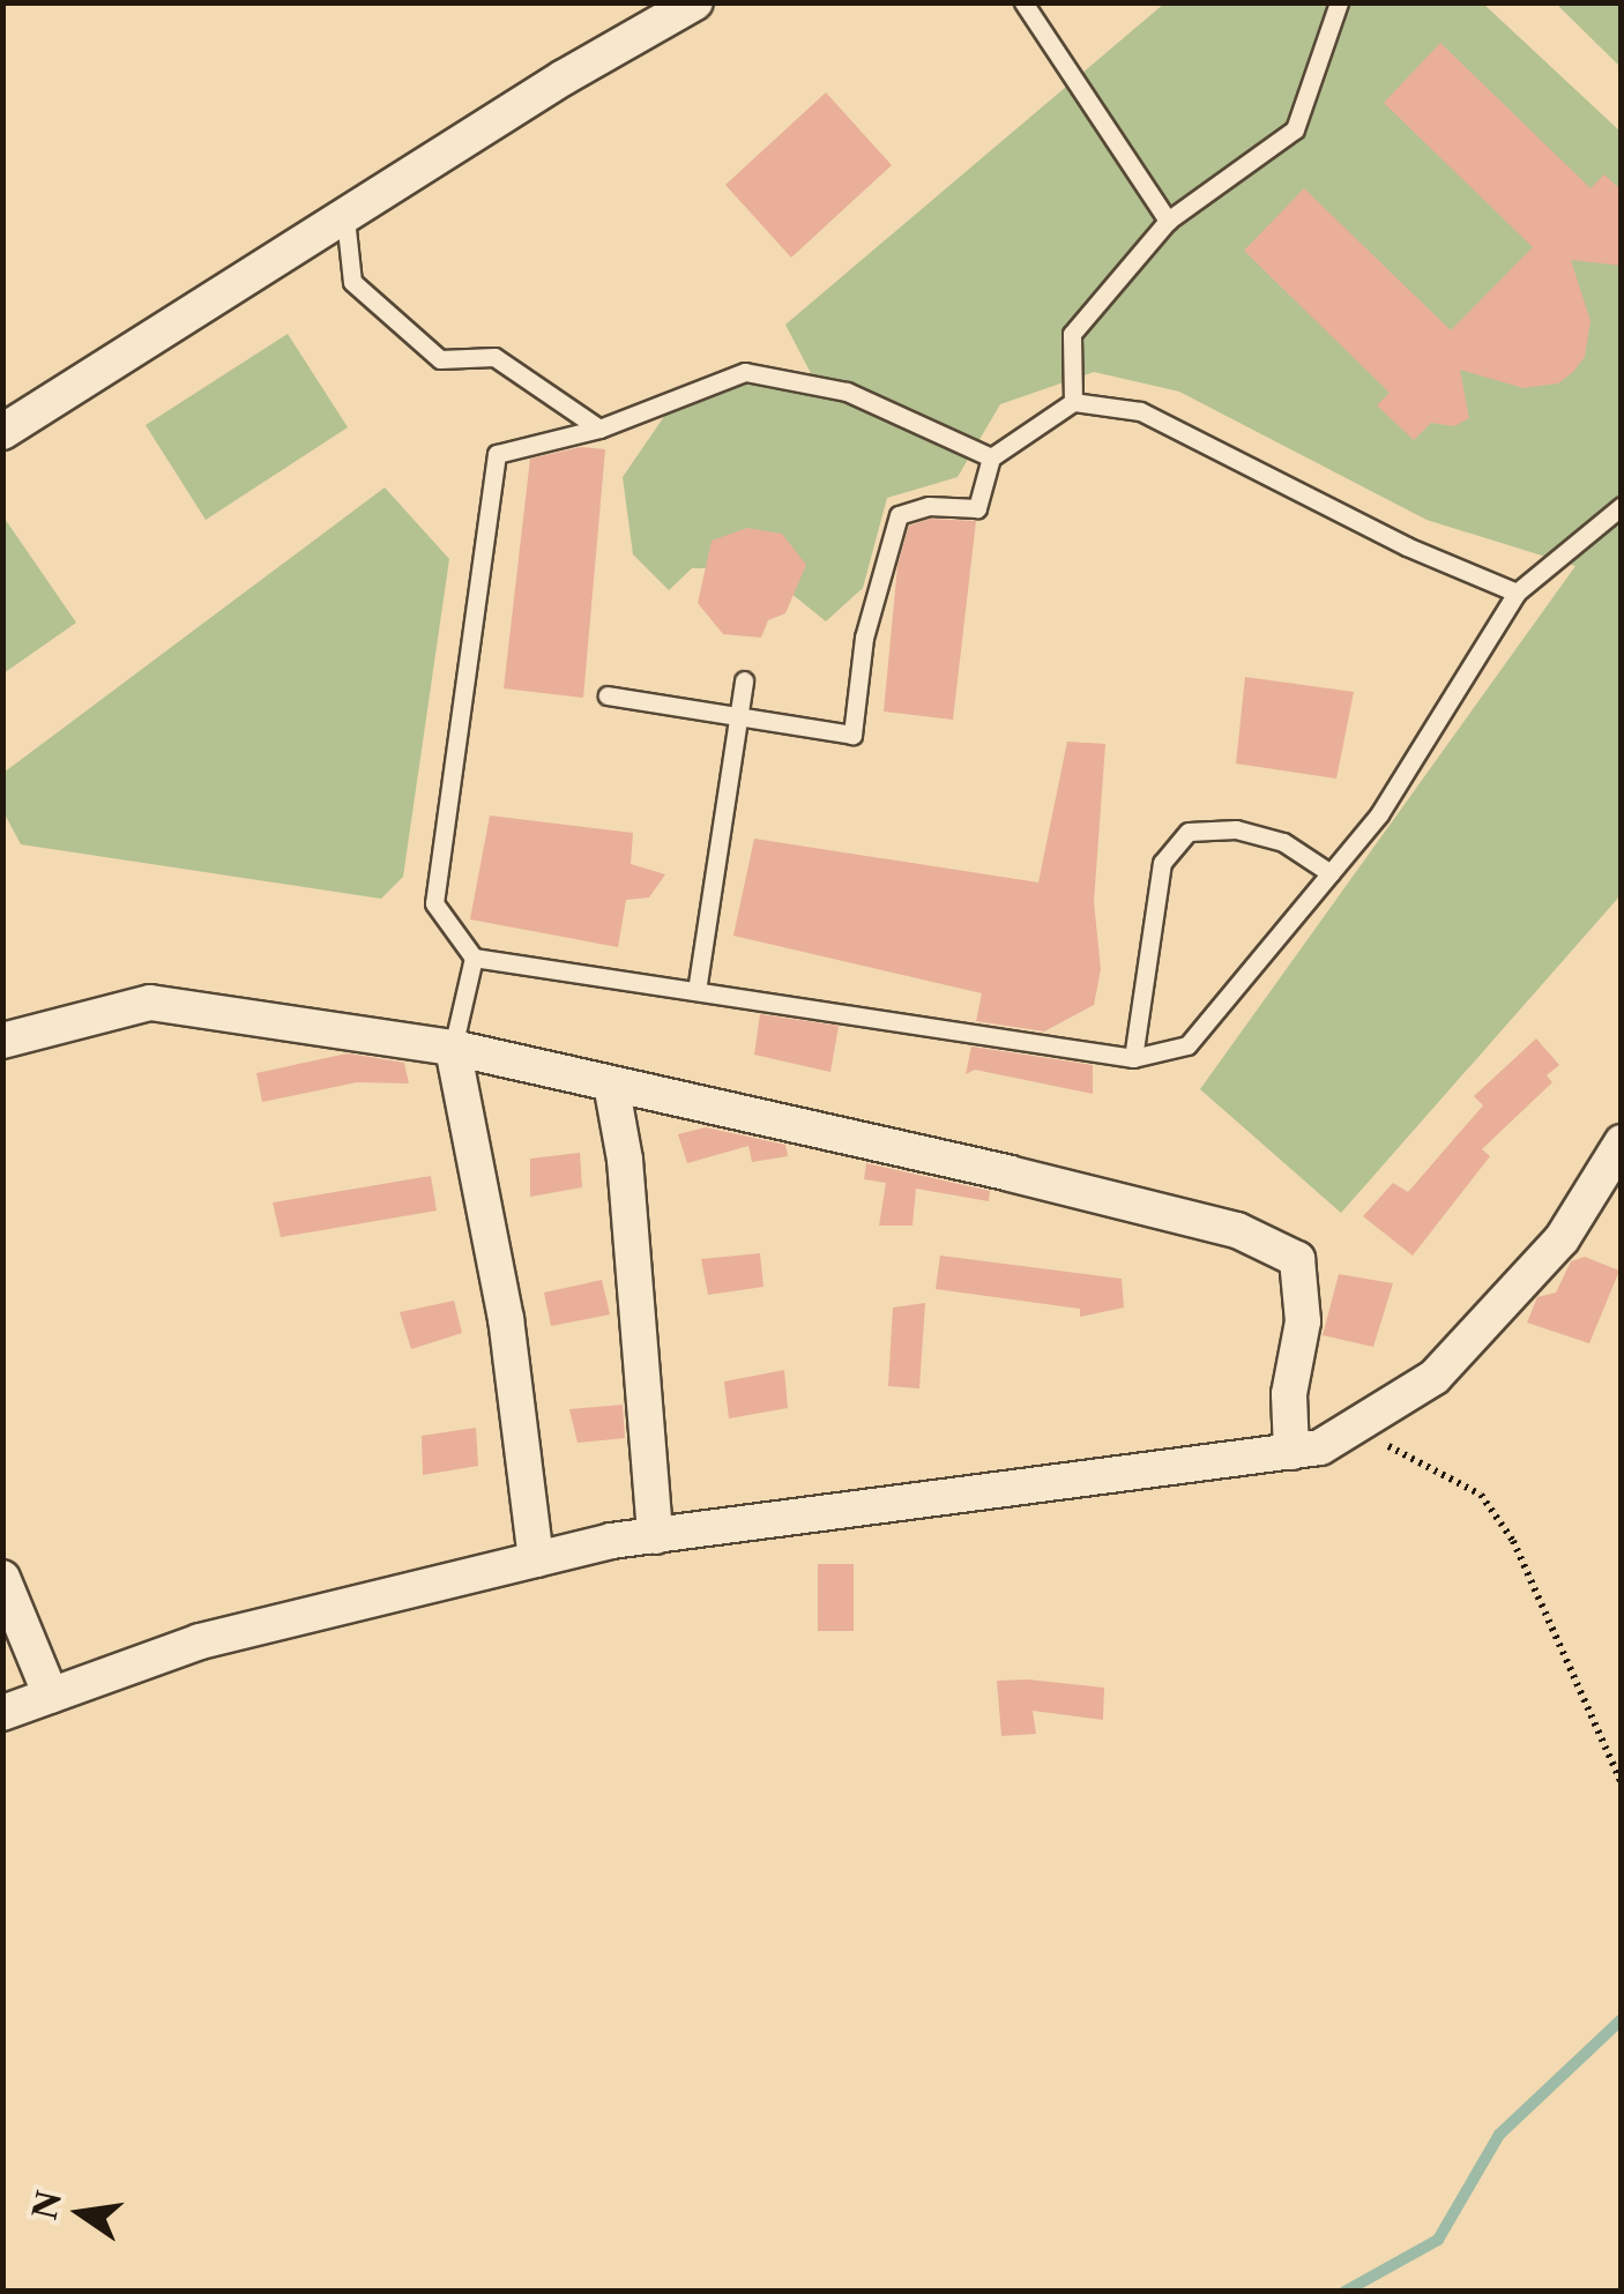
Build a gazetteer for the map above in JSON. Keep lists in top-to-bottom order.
{
  "north": "left"
}
